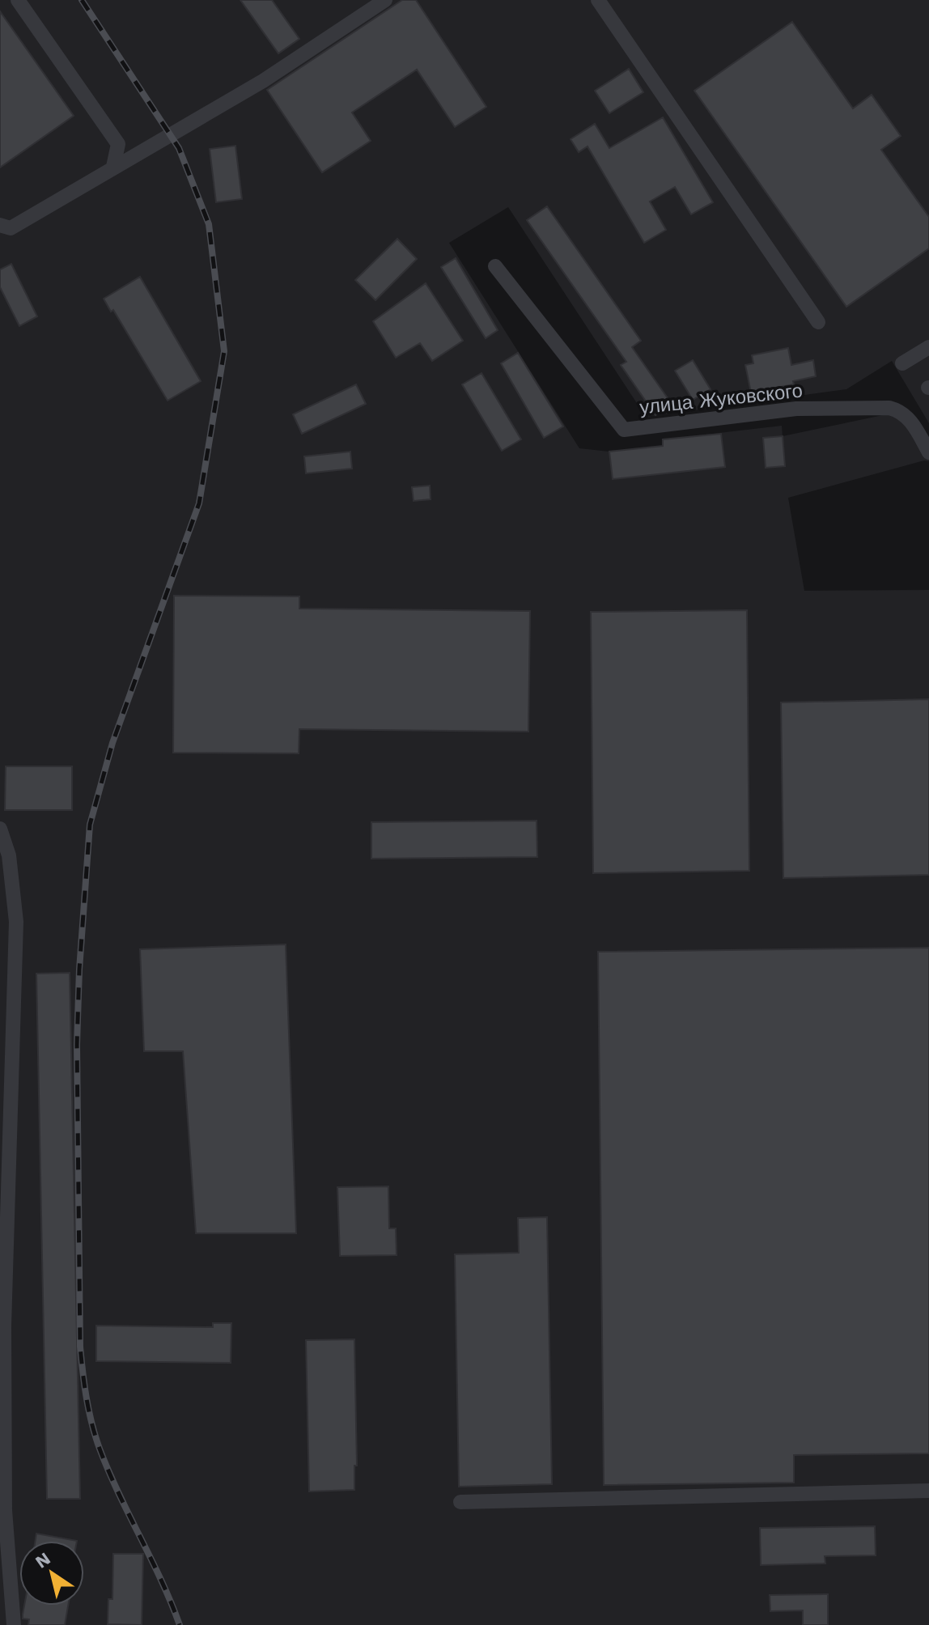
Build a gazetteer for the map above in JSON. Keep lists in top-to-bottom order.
{
  "streets": {
    "street": ["улица Жуковского"]
  },
  "north": "top left"
}
